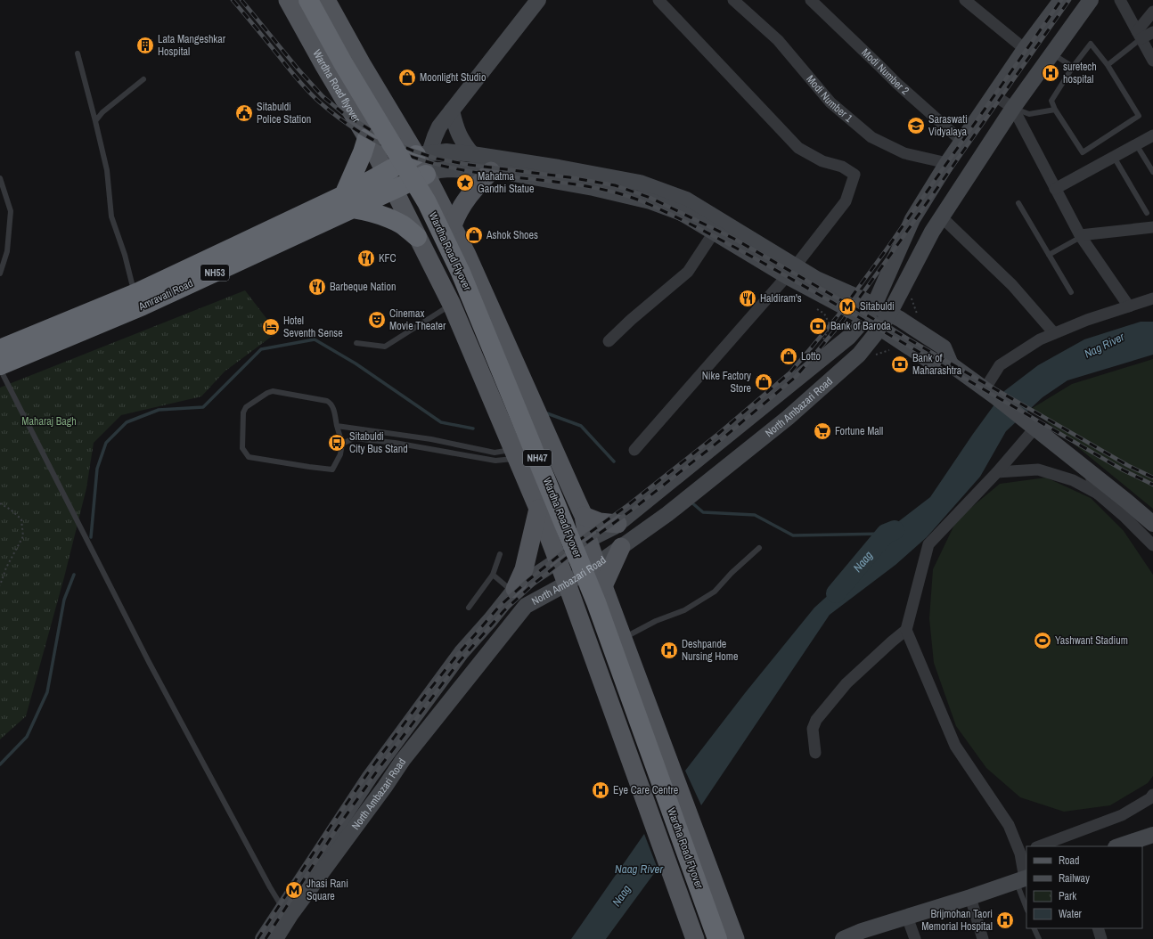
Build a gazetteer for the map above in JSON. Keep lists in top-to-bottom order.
{
  "streets": {
    "highway": [
      "Wardha Road Flyover",
      "NH53",
      "Amravati Road",
      "NH47"
    ],
    "main road": ["Wardha Road flyover", "North Ambazari Road"],
    "street": ["Modi Number 2", "Modi Number 1"]
  },
  "crossings": [
    ["Modi Number 2", "North Ambazari Road"],
    ["Wardha Road flyover", "Amravati Road"],
    ["Wardha Road flyover", "North Ambazari Road"],
    ["Modi Number 1", "North Ambazari Road"]
  ],
  "water": ["Nag River", "Naag", "Naag River"],
  "parks": ["Maharaj Bagh"],
  "places": {
    "building": ["Lata Mangeshkar Hospital"],
    "hospital": [
      "suretech hospital",
      "Deshpande Nursing Home",
      "Eye Care Centre",
      "Brijmohan Taori Memorial Hospital"
    ],
    "shop": [
      "Moonlight Studio",
      "Ashok Shoes",
      "Lotto",
      "Nike Factory Store"
    ],
    "public building": ["Sitabuldi Police Station"],
    "school or university": ["Saraswati Vidyalaya"],
    "place": ["Mahatma Gandhi Statue"],
    "restaurant": ["KFC", "Barbeque Nation", "Haldiram's"],
    "metro station": ["Sitabuldi", "Jhasi Rani Square"],
    "theatre": ["Cinemax Movie Theater"],
    "bank": ["Bank of Baroda", "Bank of Maharashtra"],
    "hotel": ["Hotel Seventh Sense"],
    "supermarket": ["Fortune Mall"],
    "bus stop": ["Sitabuldi City Bus Stand"],
    "sports": ["Yashwant Stadium"]
  },
  "legend": [
    "Road",
    "Railway",
    "Park",
    "Water"
  ]
}
